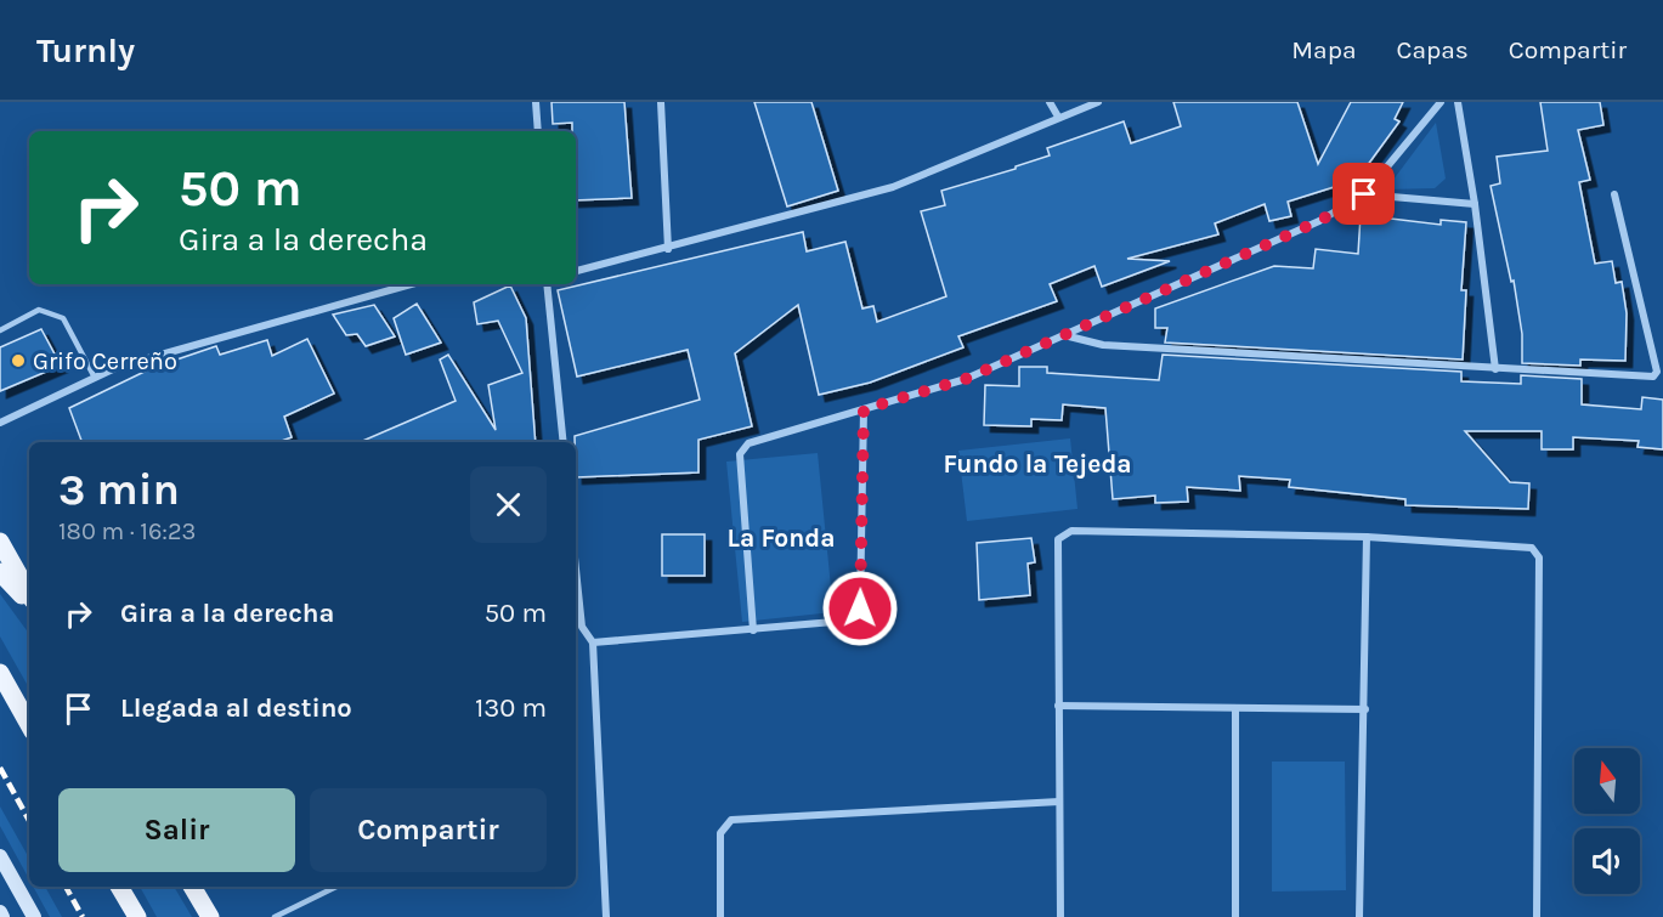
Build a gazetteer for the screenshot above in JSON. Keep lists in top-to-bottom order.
{
  "districts": ["Fundo la Tejeda", "La Fonda"],
  "places": ["Grifo Cerreño"],
  "north": "top",
  "page": {
    "header": "Turnly",
    "nav": ["Mapa", "Capas", "Compartir"],
    "turn": ["50 m", "Gira a la derecha"],
    "heading": ["3 min", "180 m · 16:23"],
    "list": [
      {
        "name": "Gira a la derecha",
        "value": "50 m"
      },
      {
        "name": "Llegada al destino",
        "value": "130 m"
      }
    ],
    "buttons": ["Salir", "Compartir"]
  }
}
